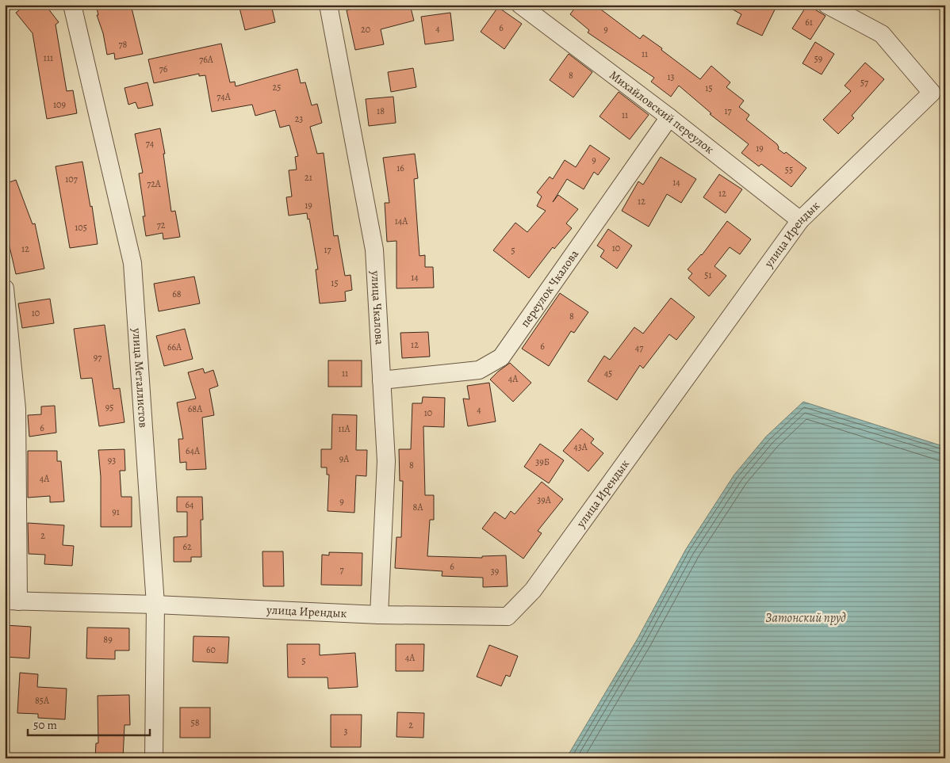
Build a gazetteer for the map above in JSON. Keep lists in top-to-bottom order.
{
  "streets": {
    "street": [
      "Михайловский переулок",
      "улица Ирендык",
      "переулок Чкалова",
      "улица Чкалова",
      "улица Металлистов"
    ]
  },
  "crossings": [
    ["Михайловский переулок", "улица Ирендык"],
    ["Михайловский переулок", "переулок Чкалова"],
    ["улица Ирендык", "улица Чкалова"],
    ["улица Ирендык", "улица Металлистов"],
    ["переулок Чкалова", "улица Чкалова"]
  ],
  "water": ["Затонский пруд"],
  "house_numbers": [
    "61",
    "6",
    "4",
    "20",
    "9",
    "78",
    "11",
    "111",
    "59",
    "76А",
    "76",
    "8",
    "13",
    "57",
    "25",
    "15",
    "74А",
    "109",
    "18",
    "17",
    "11",
    "23",
    "74",
    "19",
    "9",
    "16",
    "55",
    "21",
    "107",
    "14",
    "72А",
    "12",
    "12",
    "19",
    "14А",
    "72",
    "105",
    "10",
    "12",
    "17",
    "5",
    "51",
    "14",
    "15",
    "68",
    "10",
    "8",
    "12",
    "6",
    "66А",
    "47",
    "97",
    "11",
    "45",
    "4А",
    "95",
    "68А",
    "4",
    "10",
    "6",
    "11А",
    "43А",
    "64А",
    "9А",
    "93",
    "39Б",
    "8",
    "4А",
    "39А",
    "9",
    "64",
    "8А",
    "91",
    "2",
    "62",
    "6",
    "7",
    "39",
    "89",
    "60",
    "4А",
    "5",
    "85А",
    "58",
    "2",
    "3"
  ],
  "scale_bar": "50 m"
}
